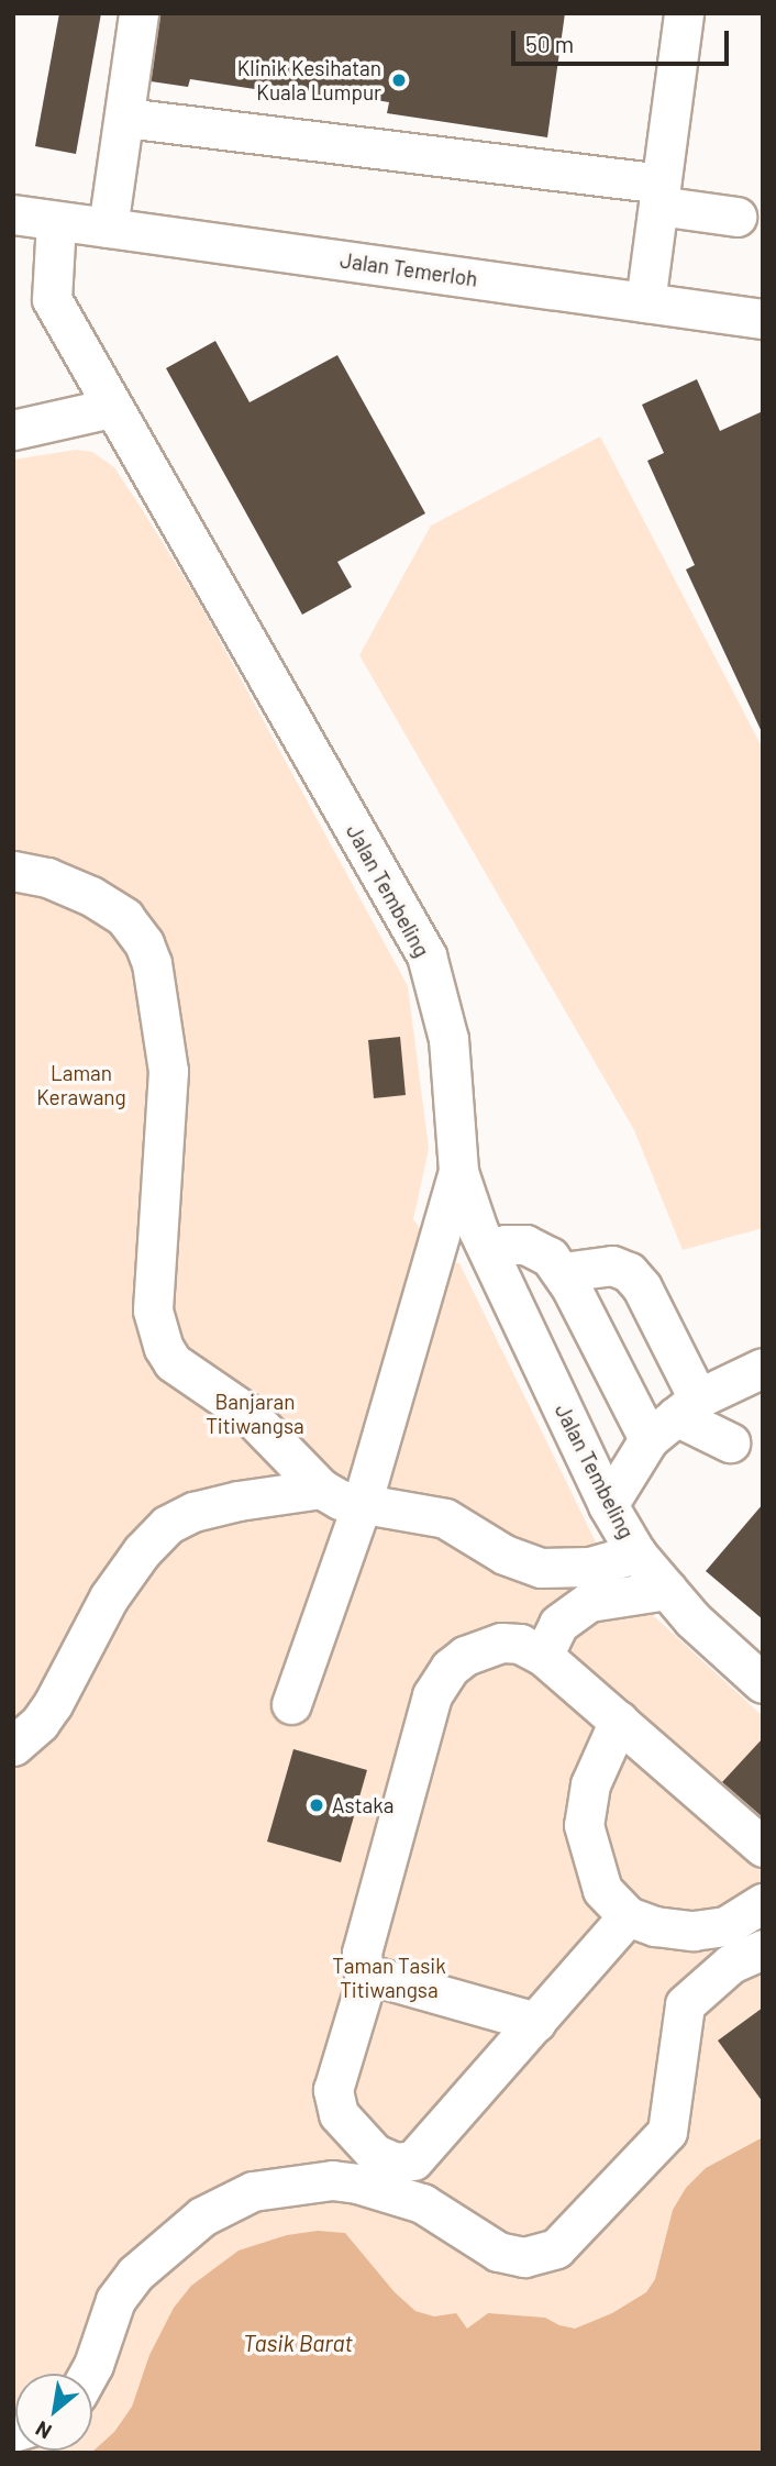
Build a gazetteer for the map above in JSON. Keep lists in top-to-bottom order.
{
  "streets": {
    "street": ["Jalan Temerloh", "Jalan Tembeling"]
  },
  "crossings": [
    ["Jalan Temerloh", "Jalan Tembeling"]
  ],
  "water": ["Tasik Barat"],
  "parks": ["Laman Kerawang", "Banjaran Titiwangsa", "Taman Tasik Titiwangsa"],
  "places": ["Klinik Kesihatan Kuala Lumpur", "Astaka"],
  "scale_bar": "50 m",
  "north": "bottom left"
}
